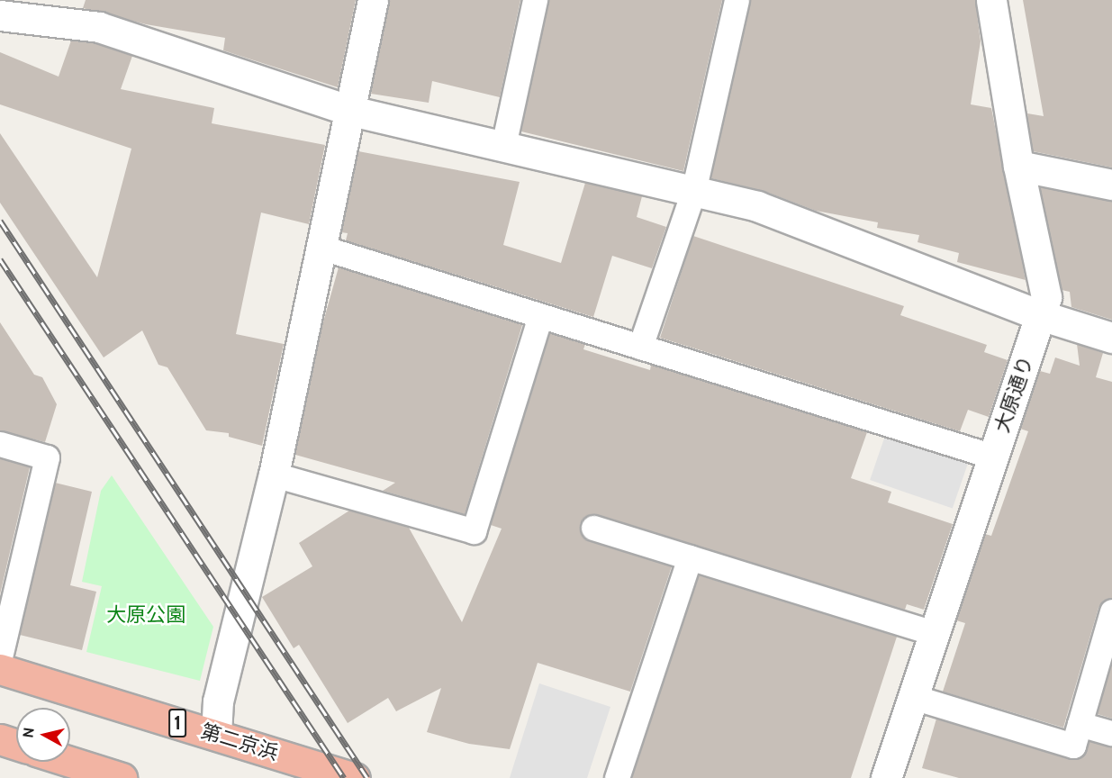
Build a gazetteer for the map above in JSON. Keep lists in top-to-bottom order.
{
  "streets": {
    "highway": ["1", "第二京浜"],
    "street": ["大原通り"]
  },
  "parks": ["大原公園"],
  "north": "left"
}
